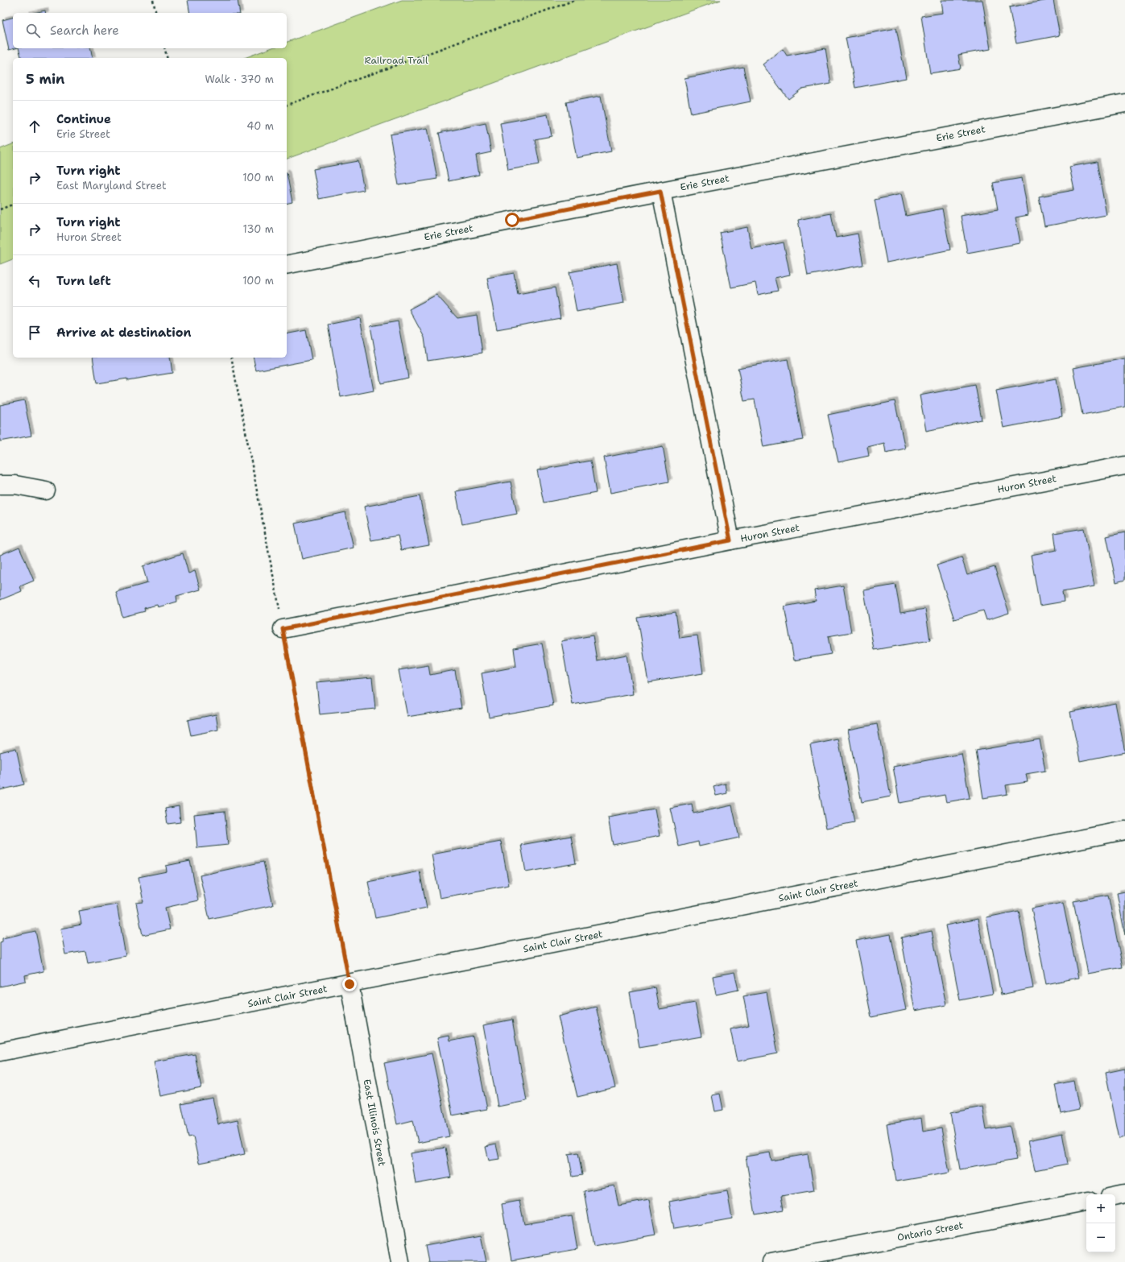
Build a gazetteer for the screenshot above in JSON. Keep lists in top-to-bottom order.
{
  "streets": {
    "street": [
      "Erie Street",
      "Huron Street",
      "Saint Clair Street",
      "East Illinois Street",
      "Ontario Street"
    ]
  },
  "crossings": [
    ["Saint Clair Street", "East Illinois Street"]
  ],
  "parks": ["Railroad Trail"],
  "page": {
    "search": "Search here",
    "heading": ["5 min", "Walk · 370 m"],
    "list": [
      ["Continue", "Erie Street", "40 m"],
      ["Turn right", "East Maryland Street", "100 m"],
      ["Turn right", "Huron Street", "130 m"],
      ["Turn left", "100 m"],
      "Arrive at destination"
    ],
    "map_buttons": ["+", "−"]
  }
}
